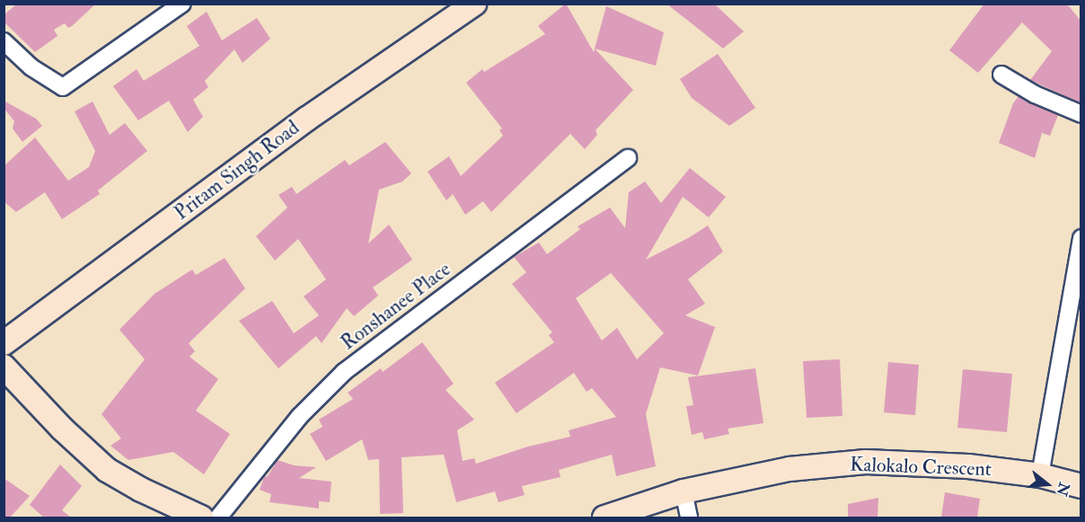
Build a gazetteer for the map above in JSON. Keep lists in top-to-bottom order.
{
  "streets": {
    "street": ["Pritam Singh Road", "Ronshanee Place", "Kalokalo Crescent"]
  },
  "north": "right"
}
